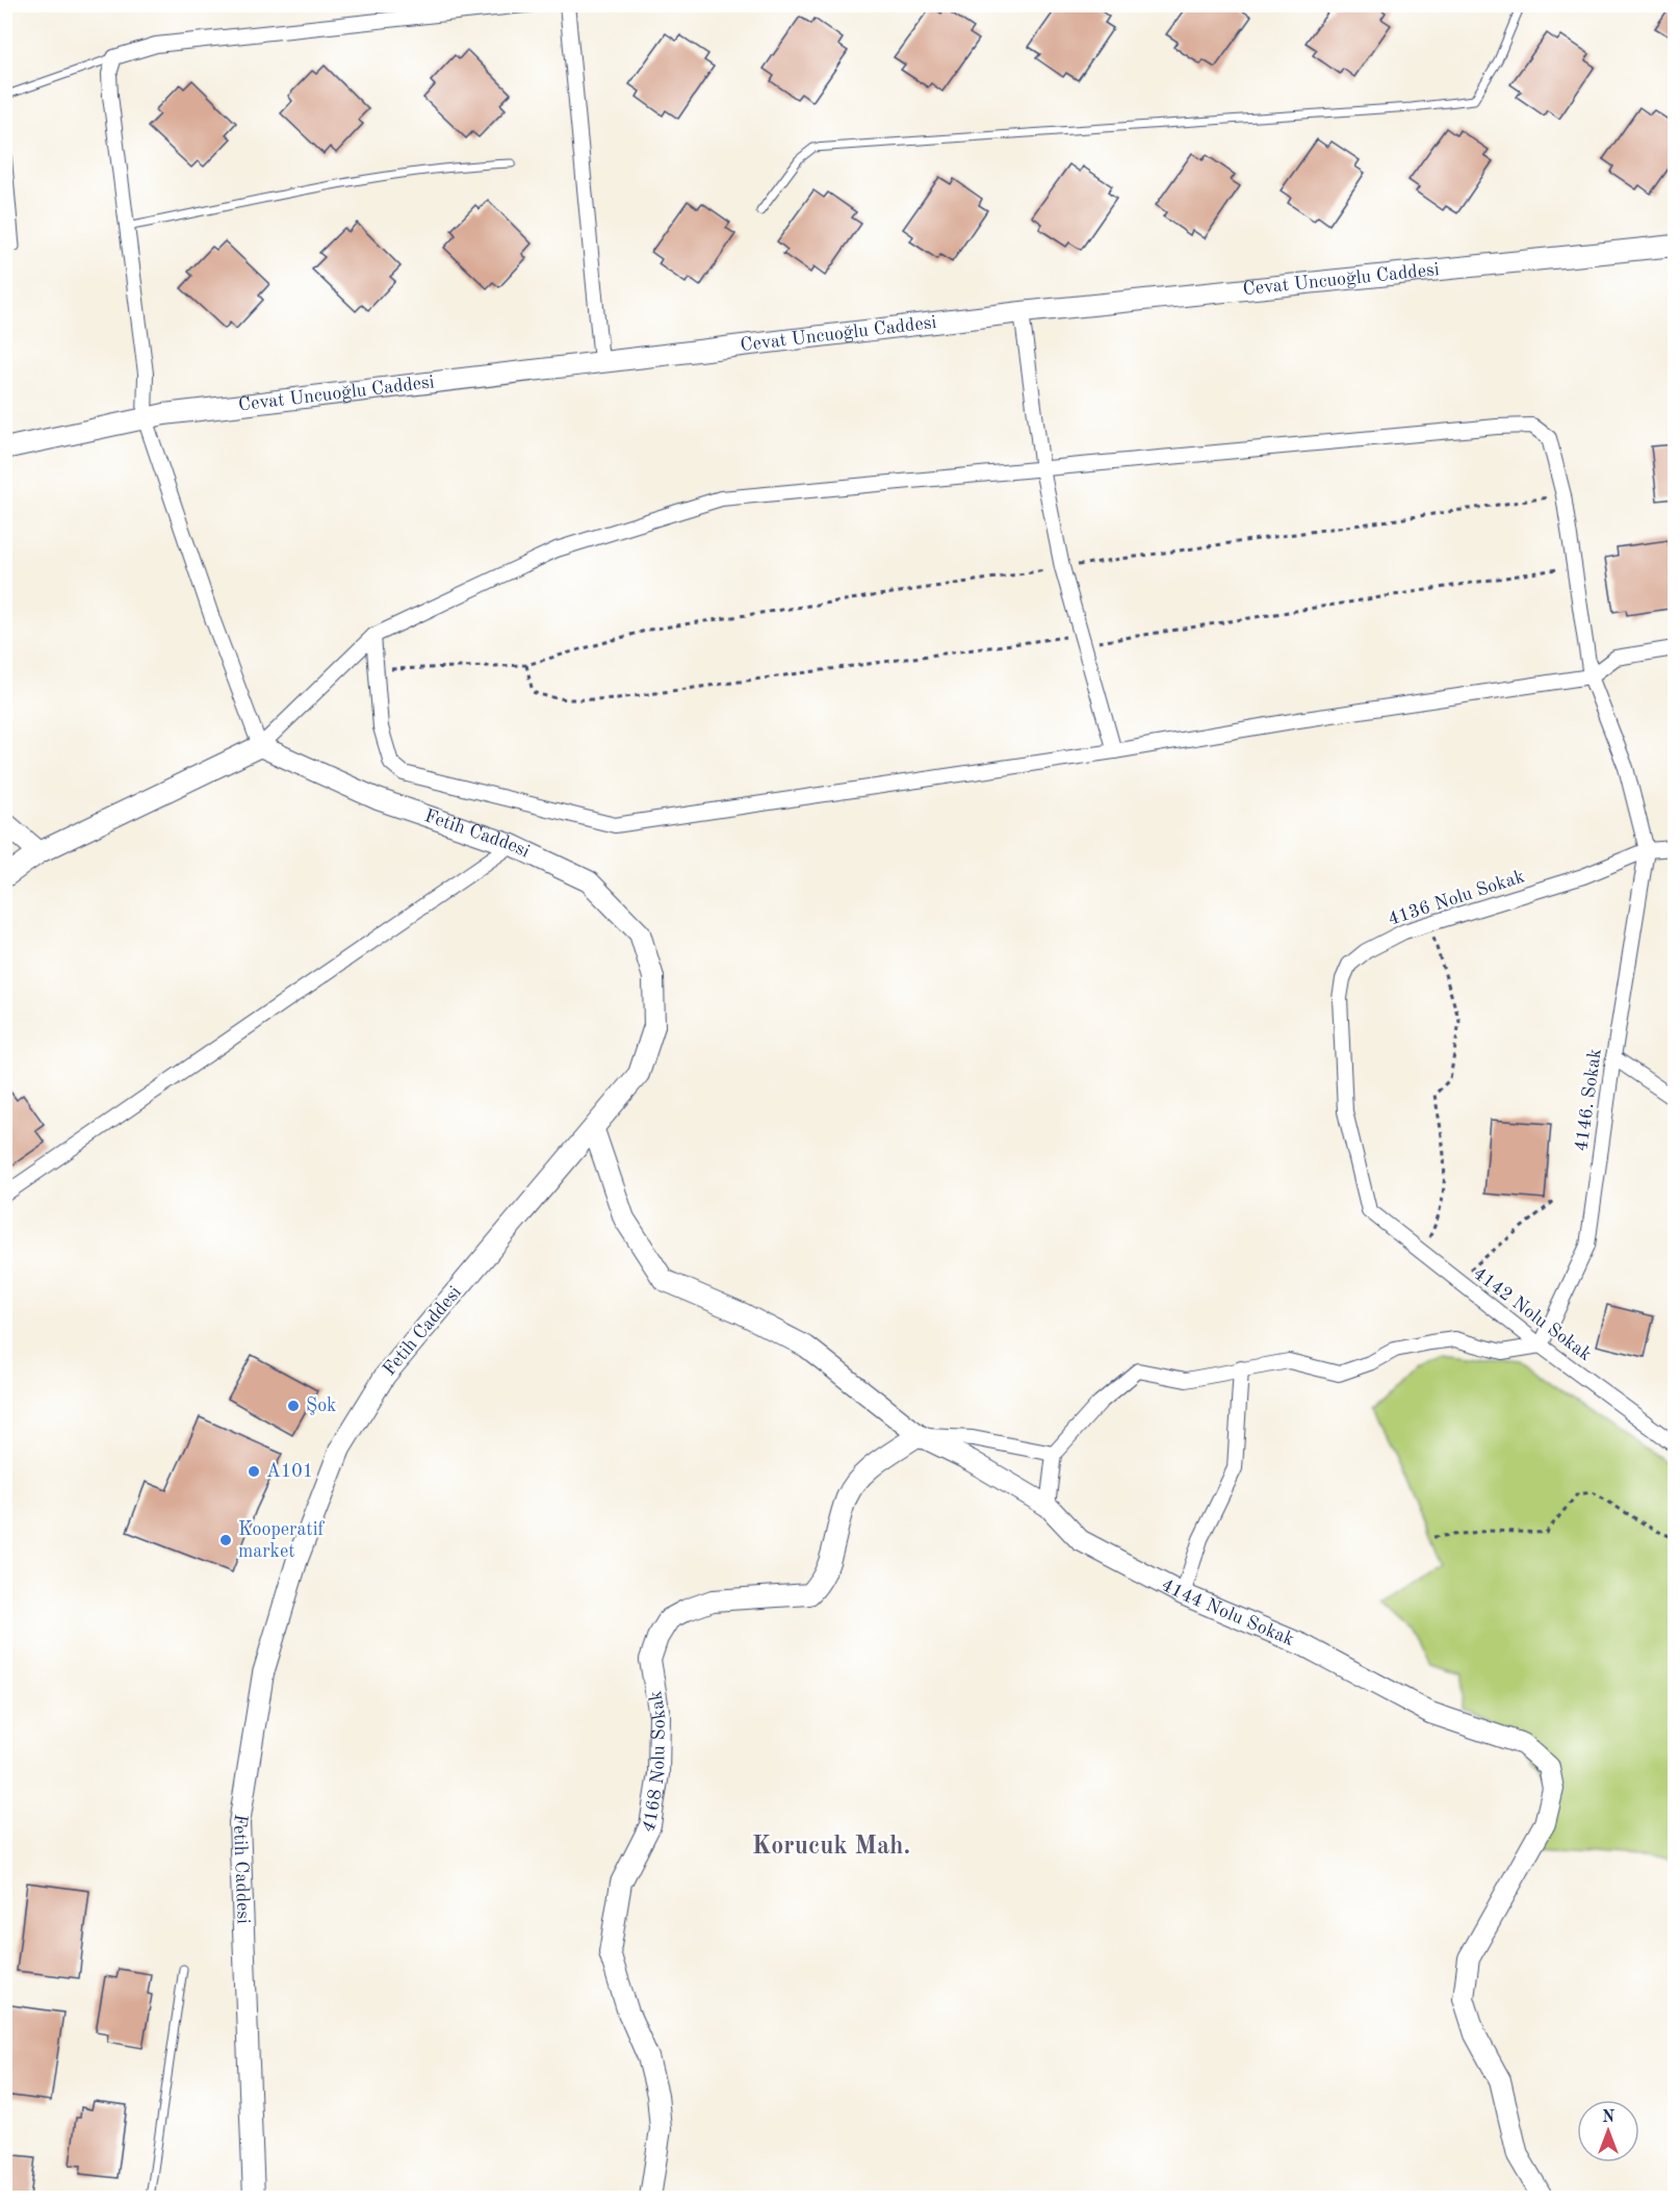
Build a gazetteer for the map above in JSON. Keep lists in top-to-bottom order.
{
  "streets": {
    "street": [
      "Cevat Uncuoğlu Caddesi",
      "Fetih Caddesi",
      "4136 Nolu Sokak",
      "4146. Sokak",
      "4142 Nolu Sokak",
      "4144 Nolu Sokak",
      "4168 Nolu Sokak"
    ]
  },
  "crossings": [
    ["Fetih Caddesi", "4144 Nolu Sokak"],
    ["4136 Nolu Sokak", "4146. Sokak"],
    ["4136 Nolu Sokak", "4142 Nolu Sokak"],
    ["4146. Sokak", "4142 Nolu Sokak"],
    ["4144 Nolu Sokak", "4168 Nolu Sokak"]
  ],
  "districts": ["Korucuk Mah."],
  "places": ["Şok", "A101", "Kooperatif market"],
  "north": "top"
}
